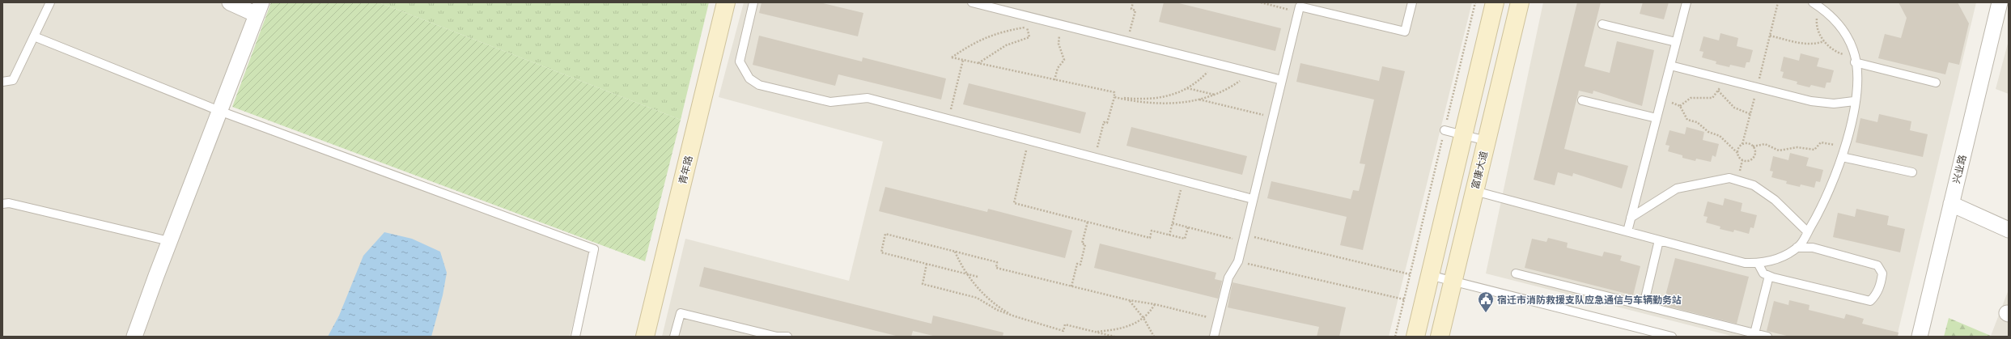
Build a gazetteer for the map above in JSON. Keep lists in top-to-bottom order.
{
  "streets": {
    "street": ["兴业路", "青年路", "富康大道"]
  },
  "places": {
    "public building": ["宿迁市消防救援支队应急通信与车辆勤务站"]
  }
}
